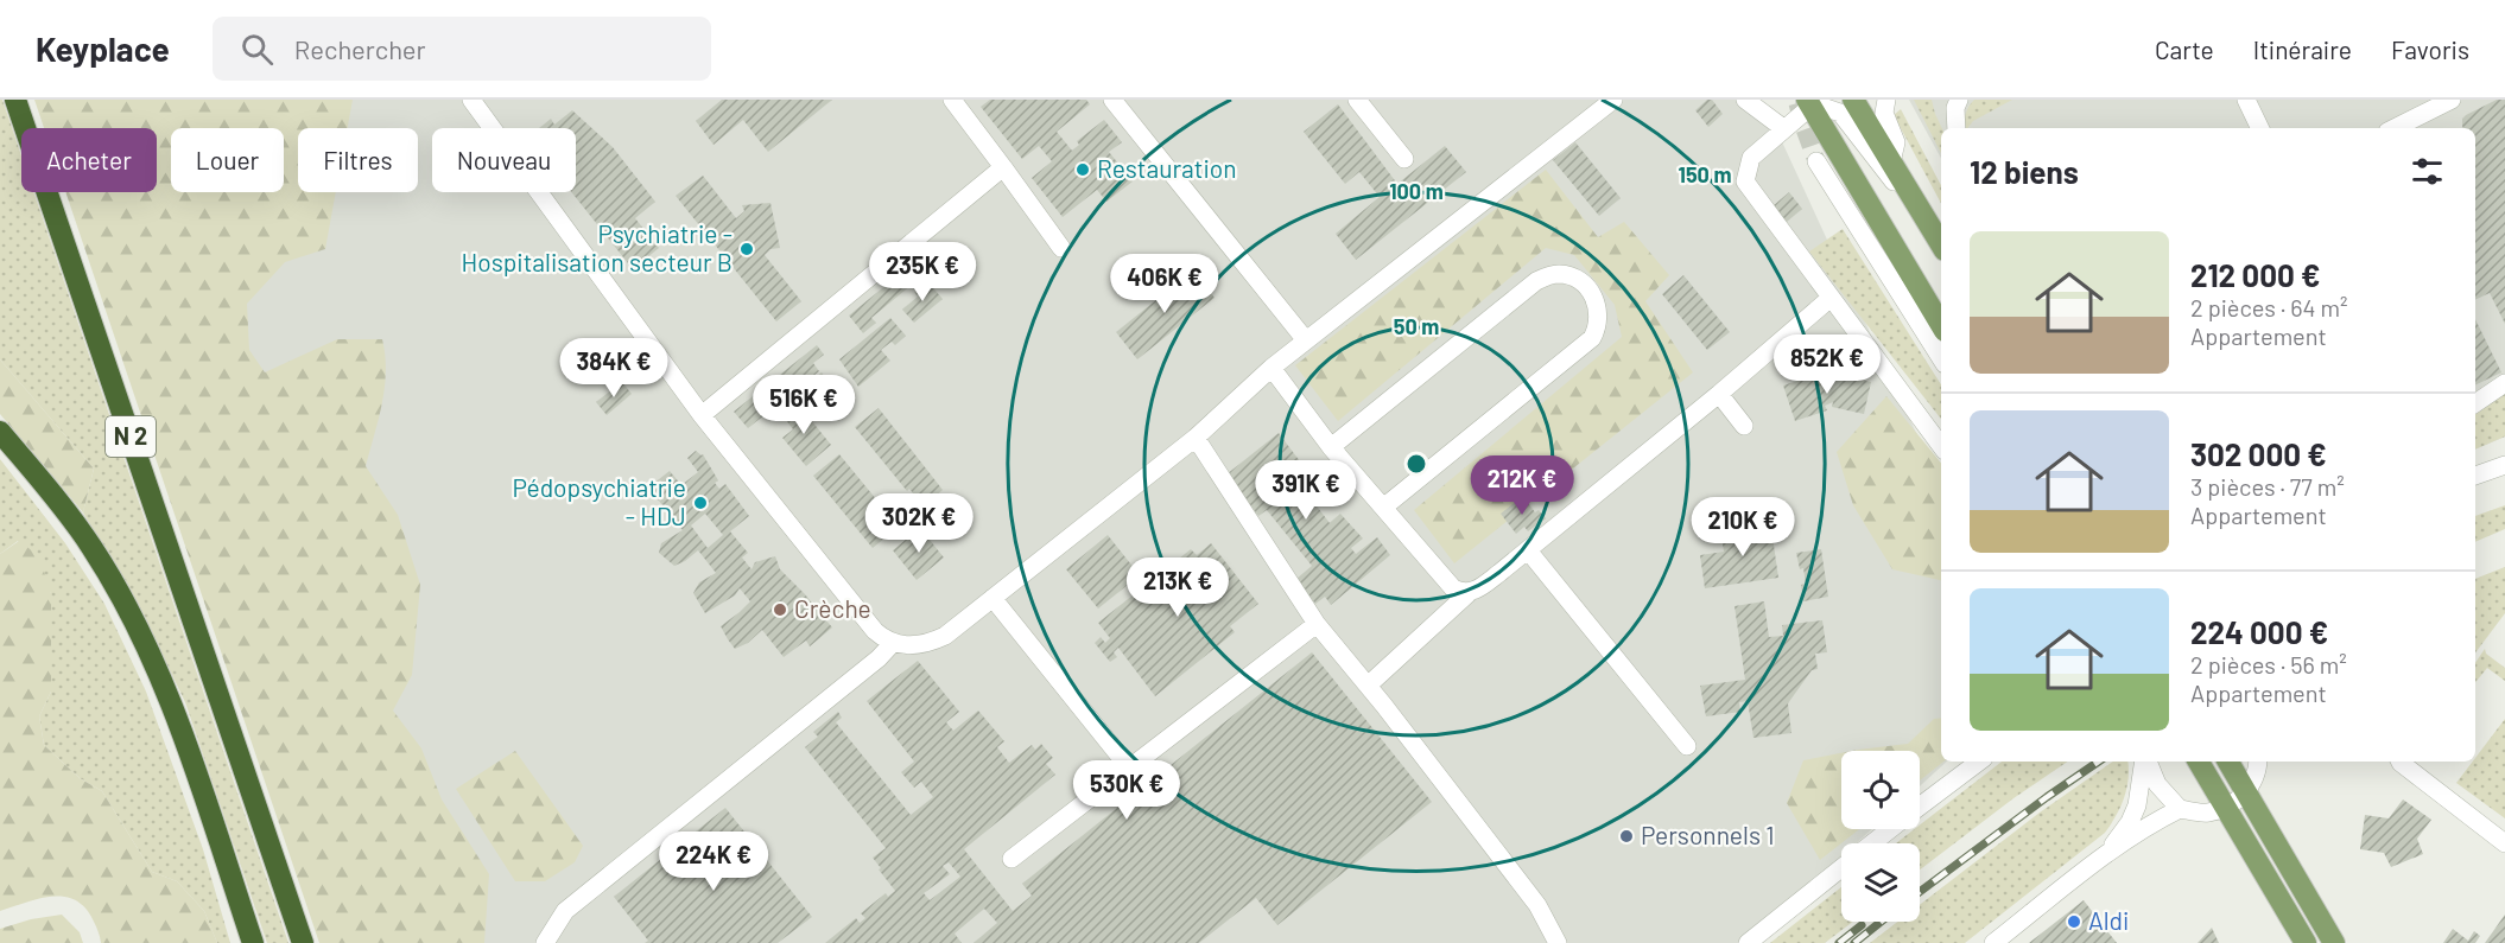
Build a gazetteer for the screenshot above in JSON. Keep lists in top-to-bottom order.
{
  "streets": {
    "highway": ["N 2"]
  },
  "places": [
    "Restauration",
    "Psychiatrie - Hospitalisation secteur B",
    "Pédopsychiatrie - HDJ",
    "Crèche",
    "Personnels 1",
    "Aldi"
  ],
  "page": {
    "header": "Keyplace",
    "search": "Rechercher",
    "nav": ["Carte", "Itinéraire", "Favoris"],
    "chip": [
      "Acheter",
      "Louer",
      "Filtres",
      "Nouveau"
    ],
    "heading": "12 biens",
    "list": [
      {
        "name": "212 000 €",
        "note": "2 pièces · 64 m² · Appartement"
      },
      {
        "name": "302 000 €",
        "note": "3 pièces · 77 m² · Appartement"
      },
      {
        "name": "224 000 €",
        "note": "2 pièces · 56 m² · Appartement"
      }
    ],
    "price": [
      "235K €",
      "406K €",
      "852K €",
      "384K €",
      "516K €",
      "212K €",
      "391K €",
      "302K €",
      "210K €",
      "213K €",
      "530K €",
      "224K €"
    ]
  },
  "rings": ["150 m", "100 m", "50 m"]
}
